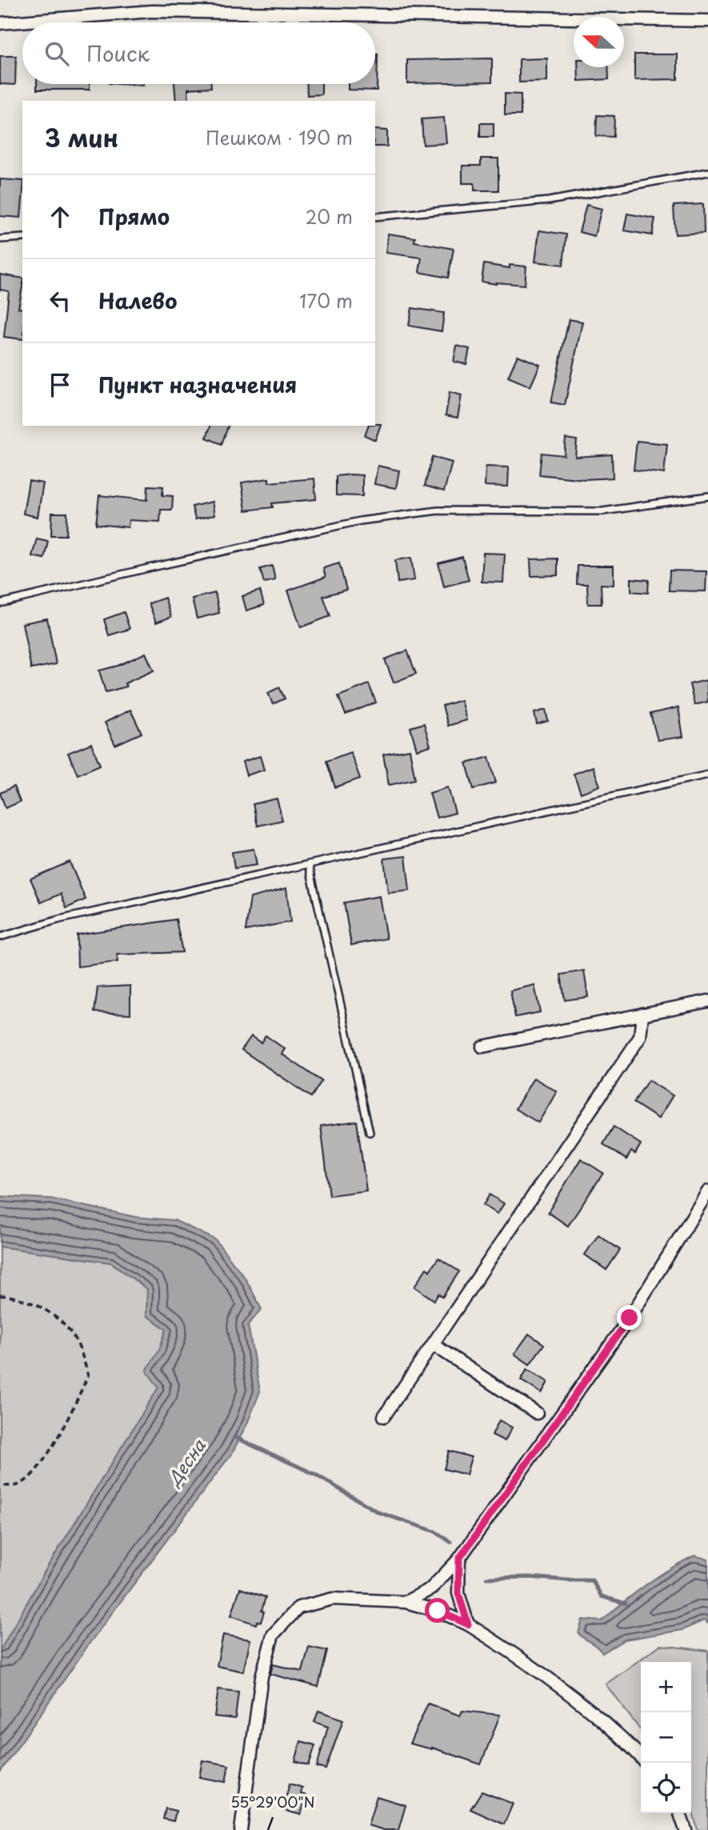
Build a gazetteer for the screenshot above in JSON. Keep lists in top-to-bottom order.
{
  "water": ["Десна"],
  "north": "left",
  "page": {
    "search": "Поиск",
    "heading": ["3 мин", "Пешком · 190 m"],
    "list": [
      ["Прямо", "20 m"],
      ["Налево", "170 m"],
      "Пункт назначения"
    ],
    "map_buttons": ["+", "−"]
  },
  "coordinates": ["55°29'00\"N"]
}
